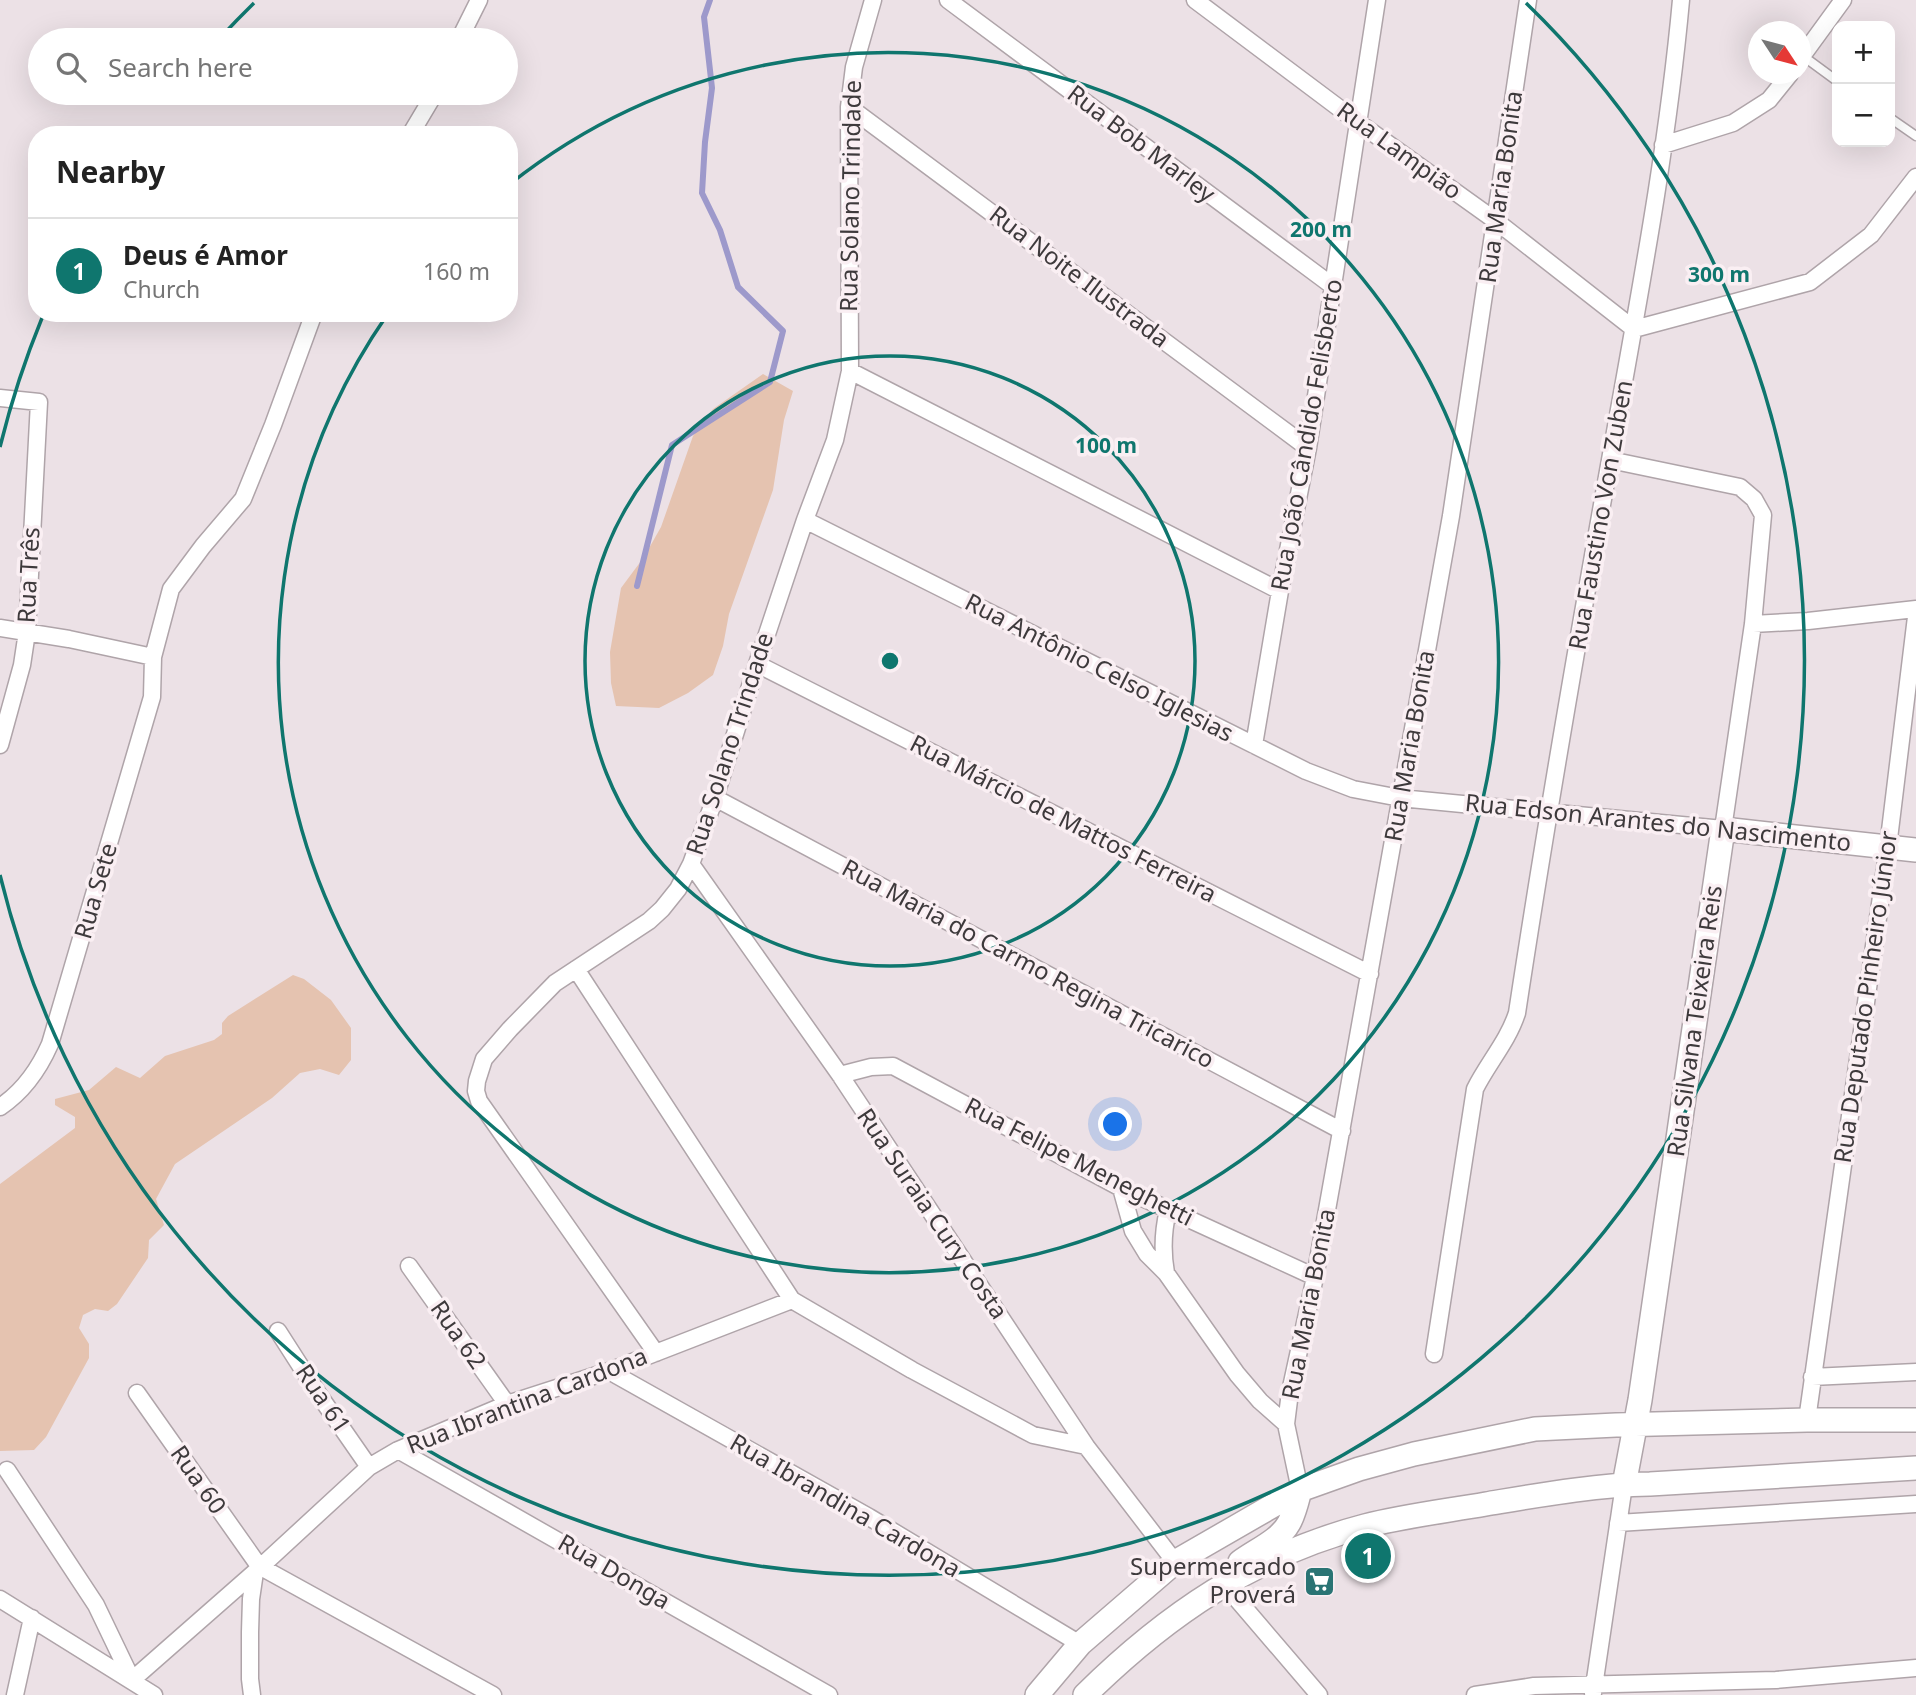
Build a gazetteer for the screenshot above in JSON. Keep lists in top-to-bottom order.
{
  "streets": {
    "main road": ["Rua Edson Arantes do Nascimento", "Rua Silvana Teixeira Reis"],
    "street": [
      "Rua Bob Marley",
      "Rua Lampião",
      "Rua Maria Bonita",
      "Rua Solano Trindade",
      "Rua Noite Ilustrada",
      "Rua João Cândido Felisberto",
      "Rua Faustino Von Zuben",
      "Rua Três",
      "Rua Antônio Celso Iglesias",
      "Rua Márcio de Mattos Ferreira",
      "Rua Sete",
      "Rua Maria do Carmo Regina Tricarico",
      "Rua Deputado Pinheiro Júnior",
      "Rua Felipe Meneghetti",
      "Rua Suraia Cury Costa",
      "Rua 62",
      "Rua 61",
      "Rua Ibrantina Cardona",
      "Rua 60",
      "Rua Ibrandina Cardona",
      "Rua Donga"
    ]
  },
  "crossings": [
    ["Rua Bob Marley", "Rua João Cândido Felisberto"],
    ["Rua Lampião", "Rua Maria Bonita"],
    ["Rua Lampião", "Rua João Cândido Felisberto"],
    ["Rua Lampião", "Rua Faustino Von Zuben"],
    ["Rua Maria Bonita", "Rua Antônio Celso Iglesias"],
    ["Rua Maria Bonita", "Rua Márcio de Mattos Ferreira"],
    ["Rua Maria Bonita", "Rua Edson Arantes do Nascimento"],
    ["Rua Maria Bonita", "Rua Maria do Carmo Regina Tricarico"],
    ["Rua Maria Bonita", "Rua Felipe Meneghetti"],
    ["Rua Solano Trindade", "Rua Noite Ilustrada"],
    ["Rua Solano Trindade", "Rua Antônio Celso Iglesias"],
    ["Rua Solano Trindade", "Rua Márcio de Mattos Ferreira"],
    ["Rua Solano Trindade", "Rua Maria do Carmo Regina Tricarico"],
    ["Rua Solano Trindade", "Rua Suraia Cury Costa"],
    ["Rua Solano Trindade", "Rua Ibrantina Cardona"],
    ["Rua Noite Ilustrada", "Rua João Cândido Felisberto"],
    ["Rua João Cândido Felisberto", "Rua Antônio Celso Iglesias"],
    ["Rua Faustino Von Zuben", "Rua Edson Arantes do Nascimento"],
    ["Rua Faustino Von Zuben", "Rua Silvana Teixeira Reis"],
    ["Rua Antônio Celso Iglesias", "Rua Edson Arantes do Nascimento"],
    ["Rua Edson Arantes do Nascimento", "Rua Deputado Pinheiro Júnior"],
    ["Rua Edson Arantes do Nascimento", "Rua Silvana Teixeira Reis"],
    ["Rua Felipe Meneghetti", "Rua Suraia Cury Costa"],
    ["Rua 62", "Rua Ibrantina Cardona"],
    ["Rua 61", "Rua Ibrantina Cardona"],
    ["Rua Ibrantina Cardona", "Rua 60"],
    ["Rua Ibrantina Cardona", "Rua Ibrandina Cardona"],
    ["Rua Ibrantina Cardona", "Rua Donga"]
  ],
  "places": {
    "supermarket": ["Supermercado Proverá"]
  },
  "north": "bottom right",
  "page": {
    "map_buttons": ["+", "−"],
    "search": "Search here",
    "heading": "Nearby",
    "list": [
      {
        "mark": "1",
        "name": "Deus é Amor",
        "note": "Church",
        "value": "160 m"
      }
    ],
    "pins": "1"
  },
  "rings": ["200 m", "300 m", "100 m"]
}
